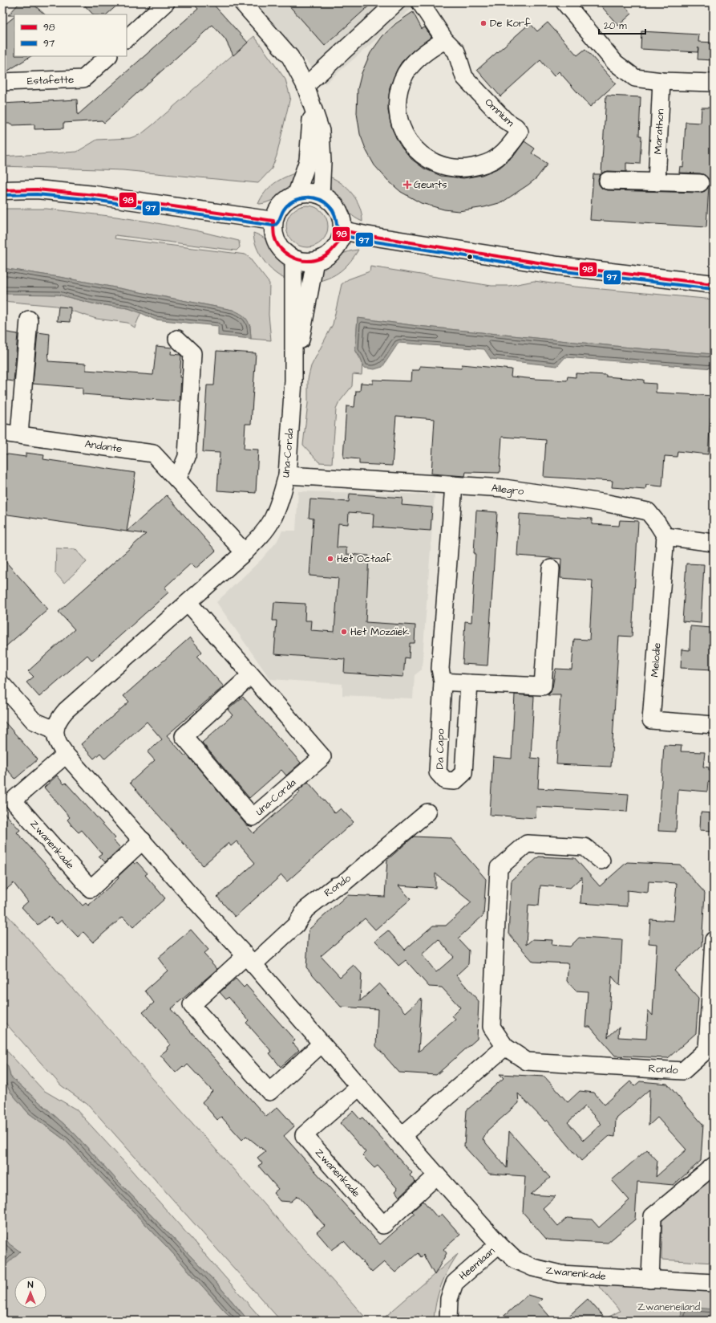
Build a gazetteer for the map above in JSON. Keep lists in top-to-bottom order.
{
  "streets": {
    "street": [
      "Estafette",
      "Omnium",
      "Marathon",
      "Andante",
      "Una-Corda",
      "Allegro",
      "Melodie",
      "Da Capo",
      "Zwanenkade",
      "Rondo",
      "Heemlaan"
    ]
  },
  "crossings": [
    ["Andante", "Una-Corda"],
    ["Una-Corda", "Allegro"],
    ["Una-Corda", "Zwanenkade"],
    ["Allegro", "Melodie"],
    ["Allegro", "Da Capo"],
    ["Zwanenkade", "Rondo"],
    ["Zwanenkade", "Heemlaan"]
  ],
  "parks": ["Zwaneneiland"],
  "places": {
    "other": ["De Korf", "Het Octaaf", "Het Mozaïek"],
    "health": ["Geurts"]
  },
  "lines": ["transit line 98", "transit line 97"],
  "legend": ["98", "97"],
  "scale_bar": "20 m",
  "north": "top"
}
